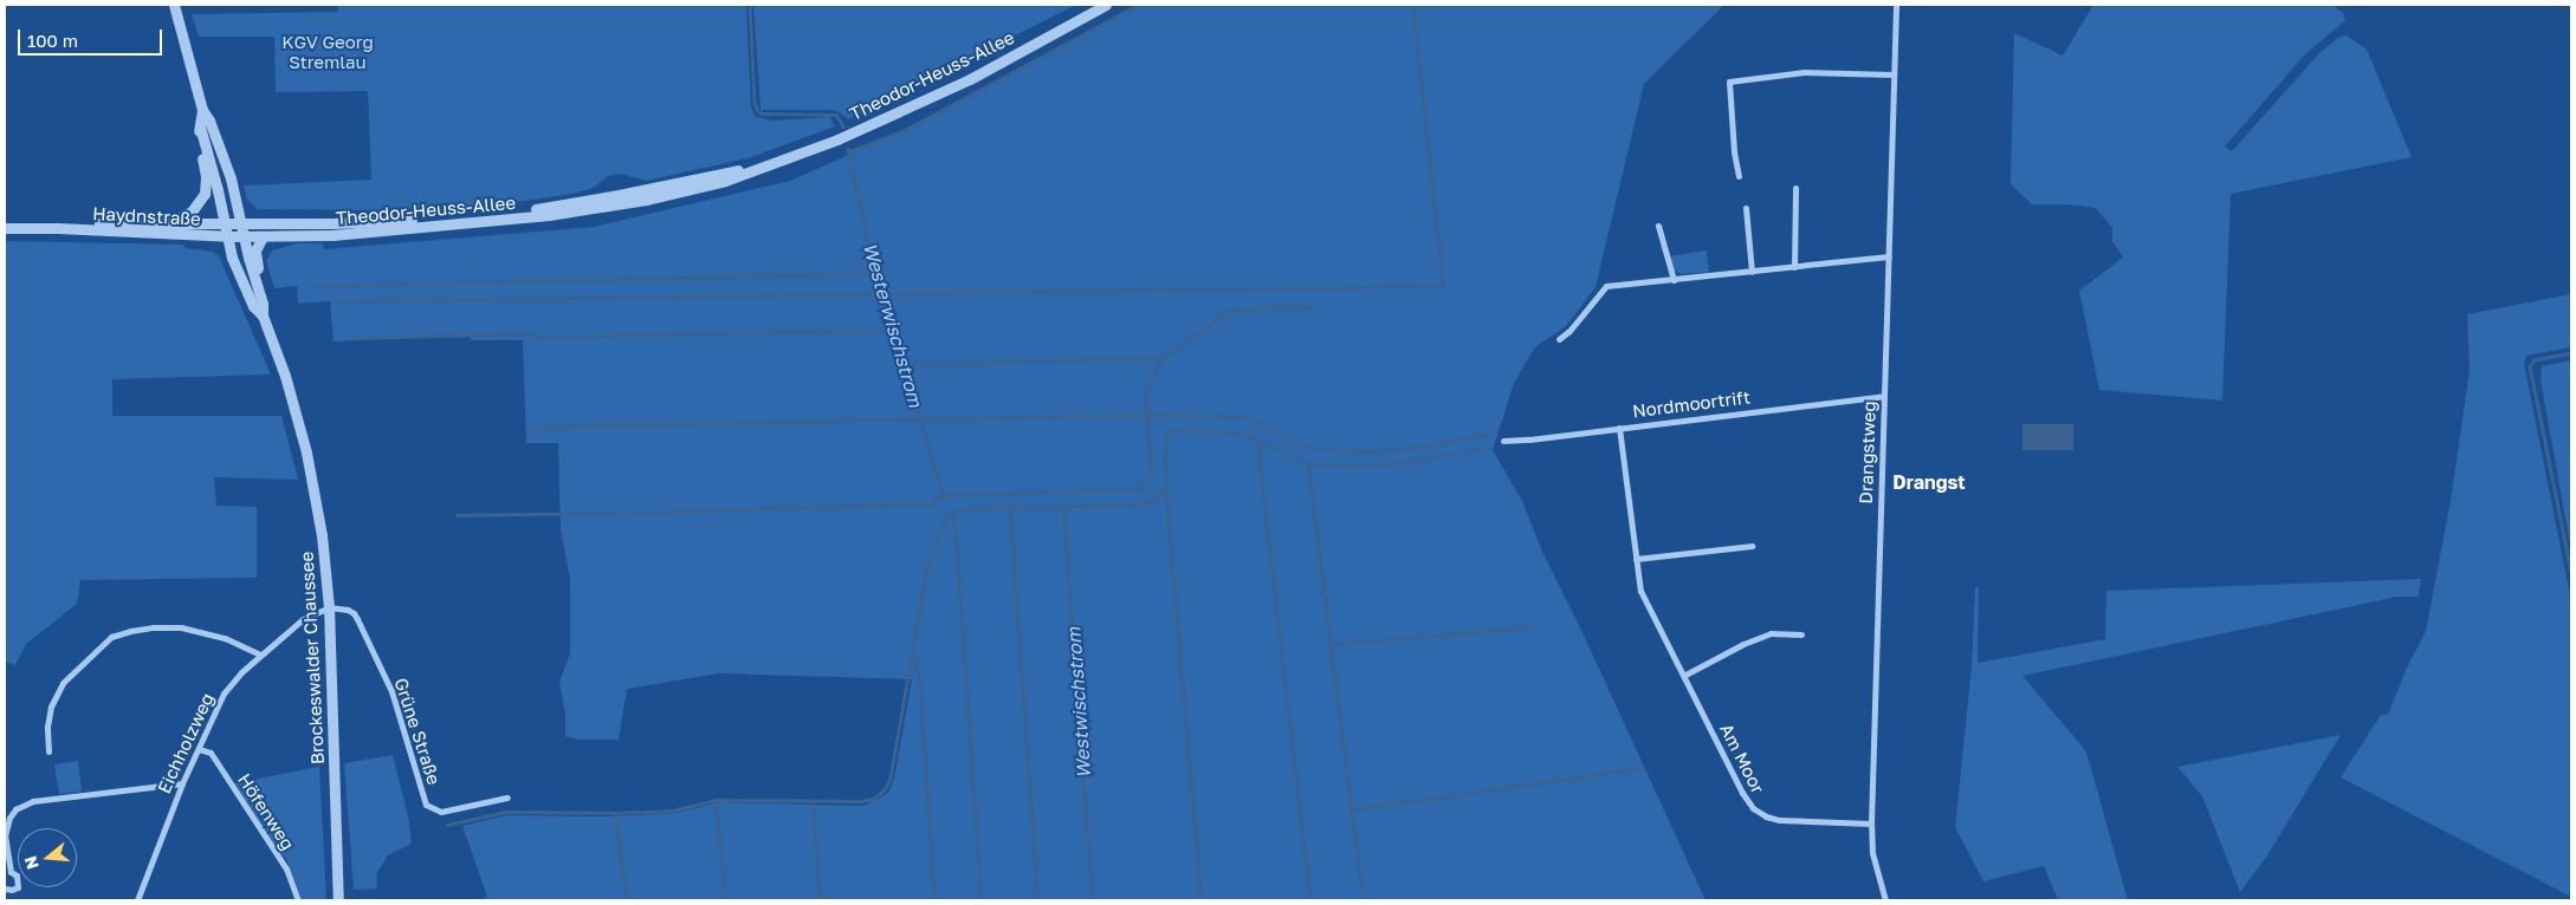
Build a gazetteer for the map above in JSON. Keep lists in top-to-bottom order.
{
  "streets": {
    "street": [
      "Theodor-Heuss-Allee",
      "Haydnstraße",
      "Nordmoortrift",
      "Drangstweg",
      "Brockeswalder Chaussee",
      "Grüne Straße",
      "Eichholzweg",
      "Am Moor",
      "Höfenweg"
    ]
  },
  "crossings": [
    ["Theodor-Heuss-Allee", "Haydnstraße"],
    ["Theodor-Heuss-Allee", "Brockeswalder Chaussee"],
    ["Haydnstraße", "Brockeswalder Chaussee"],
    ["Nordmoortrift", "Drangstweg"],
    ["Nordmoortrift", "Am Moor"],
    ["Drangstweg", "Am Moor"],
    ["Brockeswalder Chaussee", "Grüne Straße"],
    ["Brockeswalder Chaussee", "Eichholzweg"],
    ["Grüne Straße", "Eichholzweg"],
    ["Eichholzweg", "Höfenweg"]
  ],
  "districts": ["Drangst"],
  "water": ["Westerwischstrom", "Westwischstrom"],
  "parks": ["KGV Georg Stremlau"],
  "scale_bar": "100 m",
  "north": "left"
}
